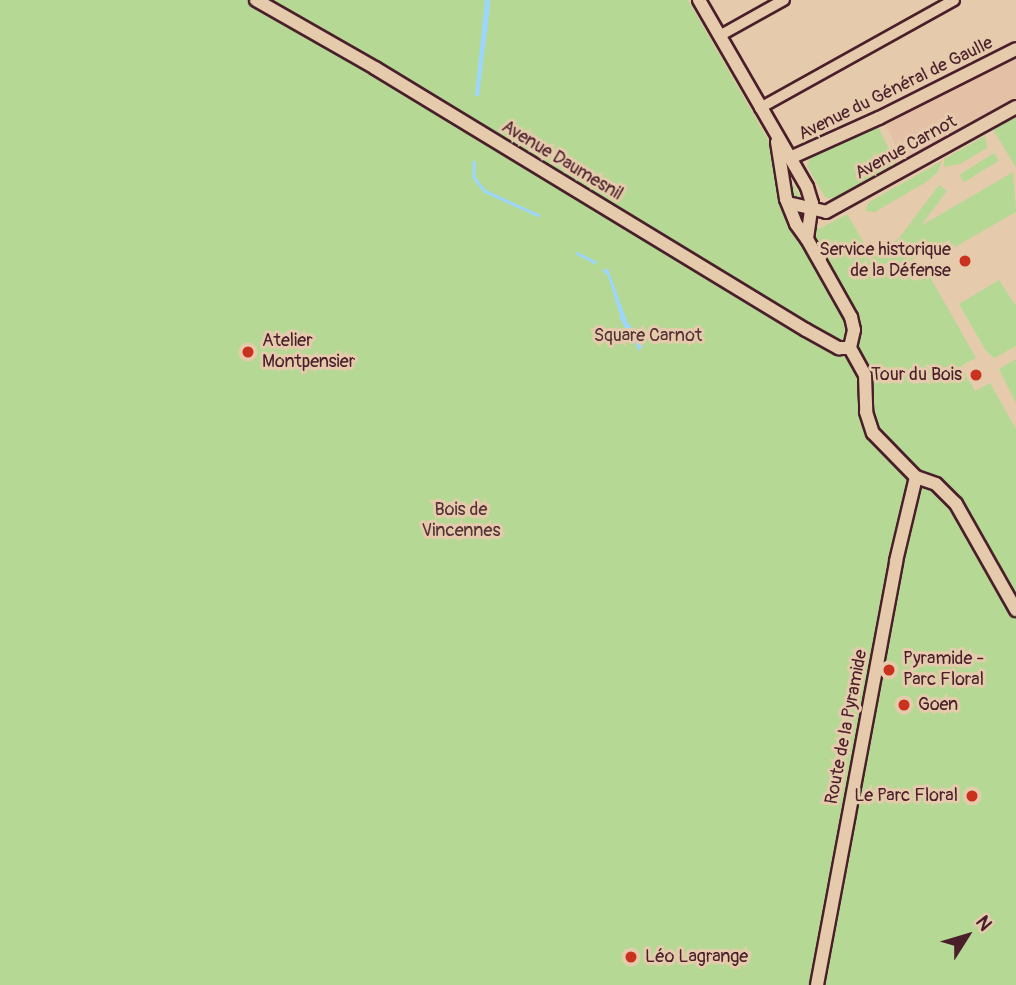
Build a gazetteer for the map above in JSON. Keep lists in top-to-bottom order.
{
  "streets": {
    "street": [
      "Avenue du Général de Gaulle",
      "Avenue Carnot",
      "Avenue Daumesnil",
      "Route de la Pyramide"
    ]
  },
  "parks": ["Square Carnot", "Bois de Vincennes"],
  "places": [
    "Service historique de la Défense",
    "Atelier Montpensier",
    "Tour du Bois",
    "Pyramide - Parc Floral",
    "Goen",
    "Le Parc Floral",
    "Léo Lagrange"
  ],
  "north": "top right"
}
